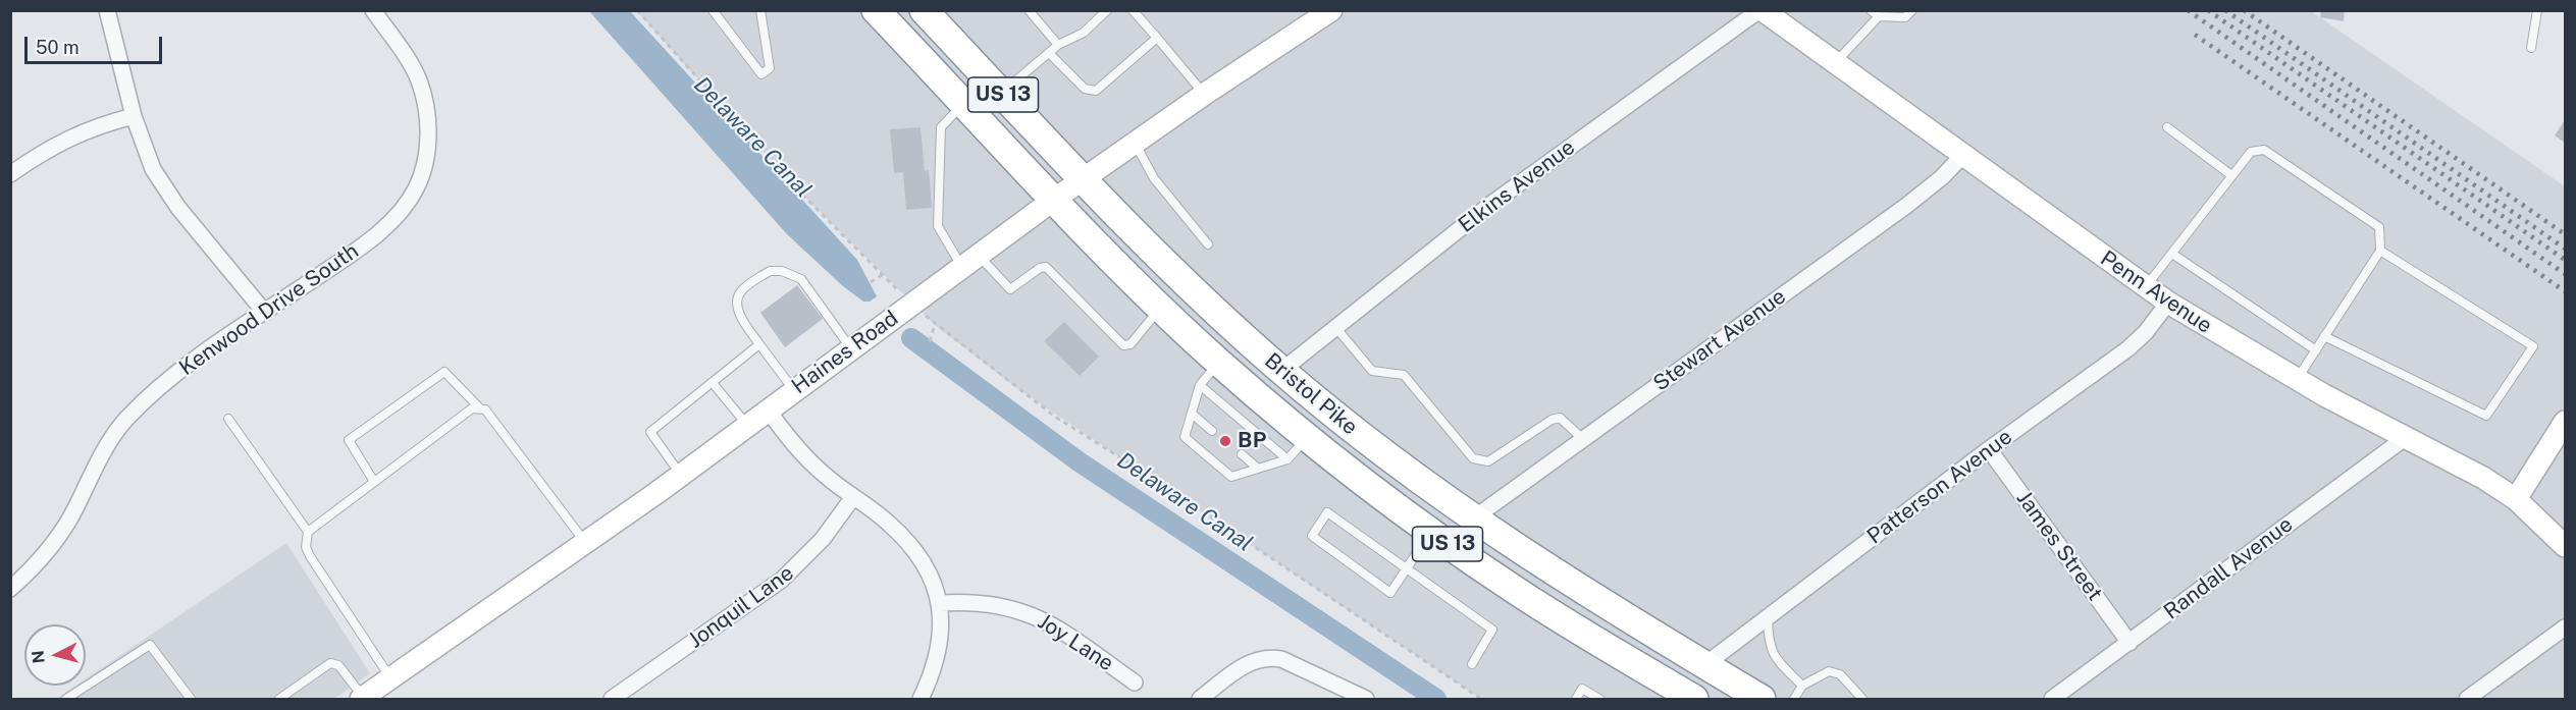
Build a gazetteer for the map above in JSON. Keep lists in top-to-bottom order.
{
  "streets": {
    "highway": ["US 13", "Bristol Pike"],
    "street": [
      "Elkins Avenue",
      "Penn Avenue",
      "Kenwood Drive South",
      "Stewart Avenue",
      "Haines Road",
      "Patterson Avenue",
      "James Street",
      "Randall Avenue",
      "Jonquil Lane",
      "Joy Lane"
    ]
  },
  "crossings": [
    ["Elkins Avenue", "Penn Avenue"],
    ["Elkins Avenue", "Bristol Pike"],
    ["Penn Avenue", "Stewart Avenue"],
    ["Penn Avenue", "Patterson Avenue"],
    ["Penn Avenue", "Randall Avenue"],
    ["Stewart Avenue", "Bristol Pike"],
    ["Haines Road", "Bristol Pike"],
    ["Bristol Pike", "Patterson Avenue"],
    ["Patterson Avenue", "James Street"],
    ["James Street", "Randall Avenue"]
  ],
  "water": ["Delaware Canal"],
  "places": ["BP"],
  "scale_bar": "50 m",
  "north": "left"
}
